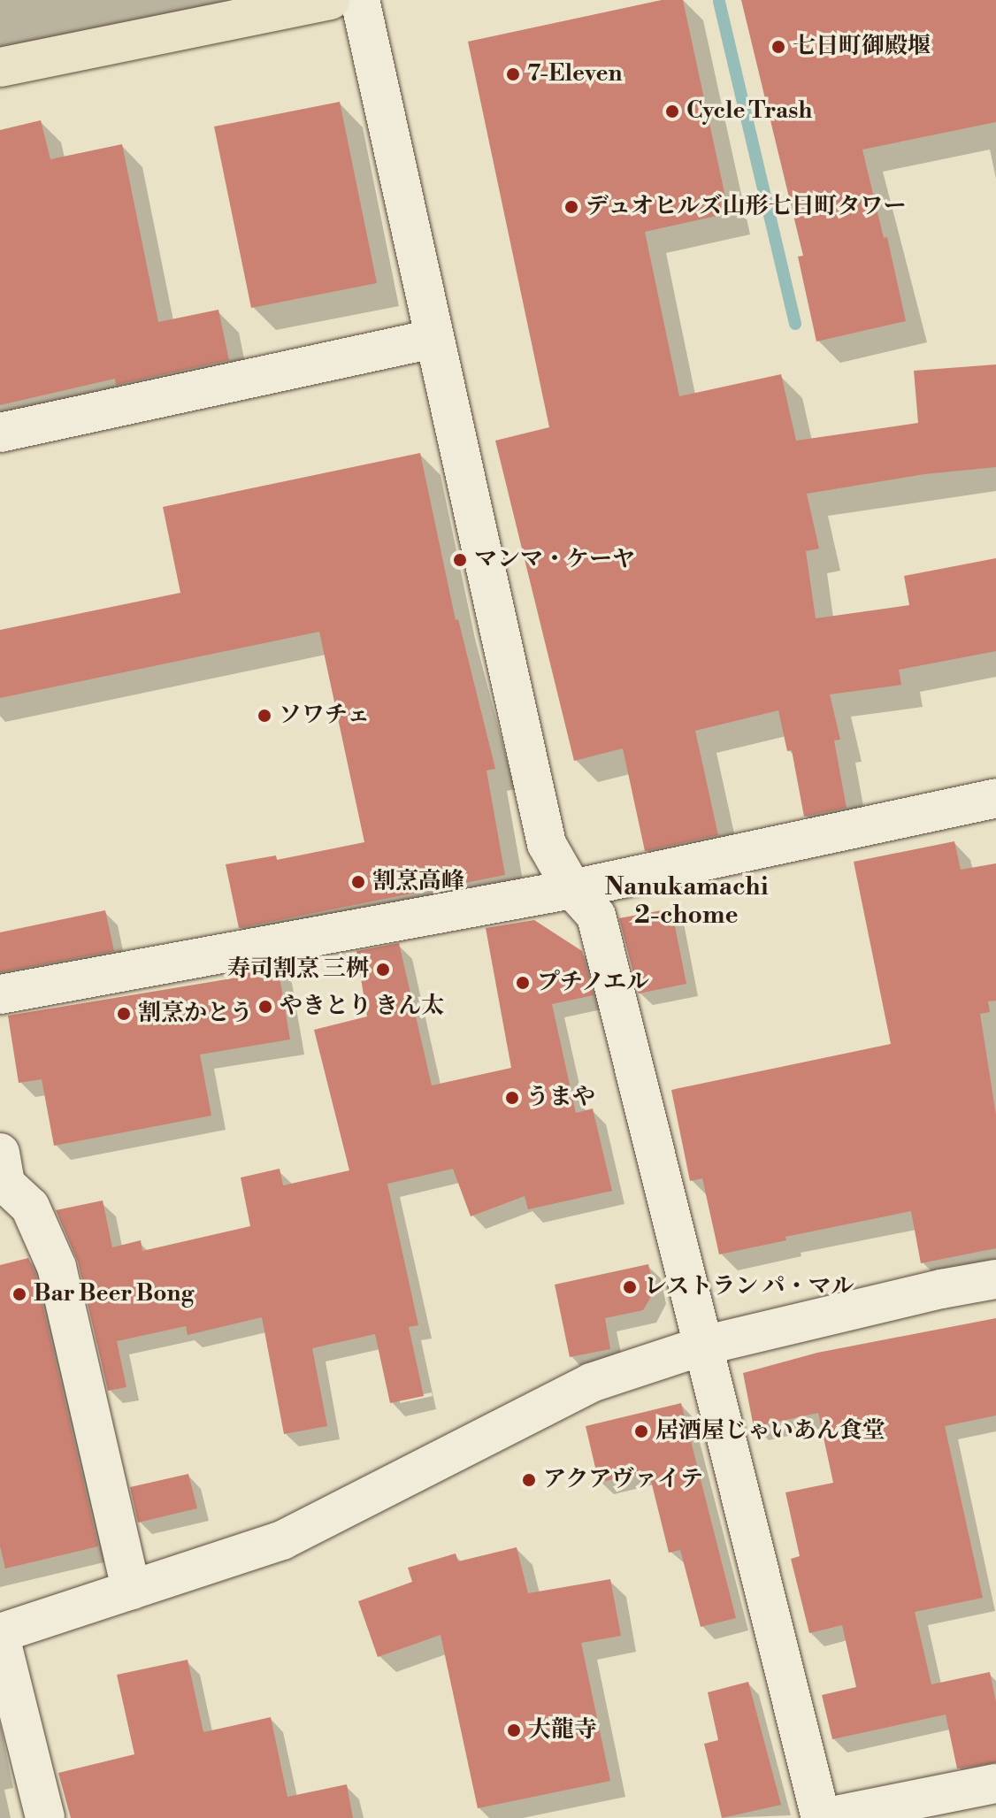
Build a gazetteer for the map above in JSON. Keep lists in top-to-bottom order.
{
  "districts": ["Nanukamachi 2-chome"],
  "places": [
    "七日町御殿堰",
    "7-Eleven",
    "Cycle Trash",
    "デュオヒルズ山形七日町タワー",
    "マンマ・ケーヤ",
    "ソワチェ",
    "割烹高峰",
    "寿司割烹 三桝",
    "プチノエル",
    "やきとり きん太",
    "割烹かとう",
    "うまや",
    "レストラン パ・マル",
    "Bar Beer Bong",
    "居酒屋じゃいあん食堂",
    "アクアヴァイテ",
    "大龍寺"
  ]
}
